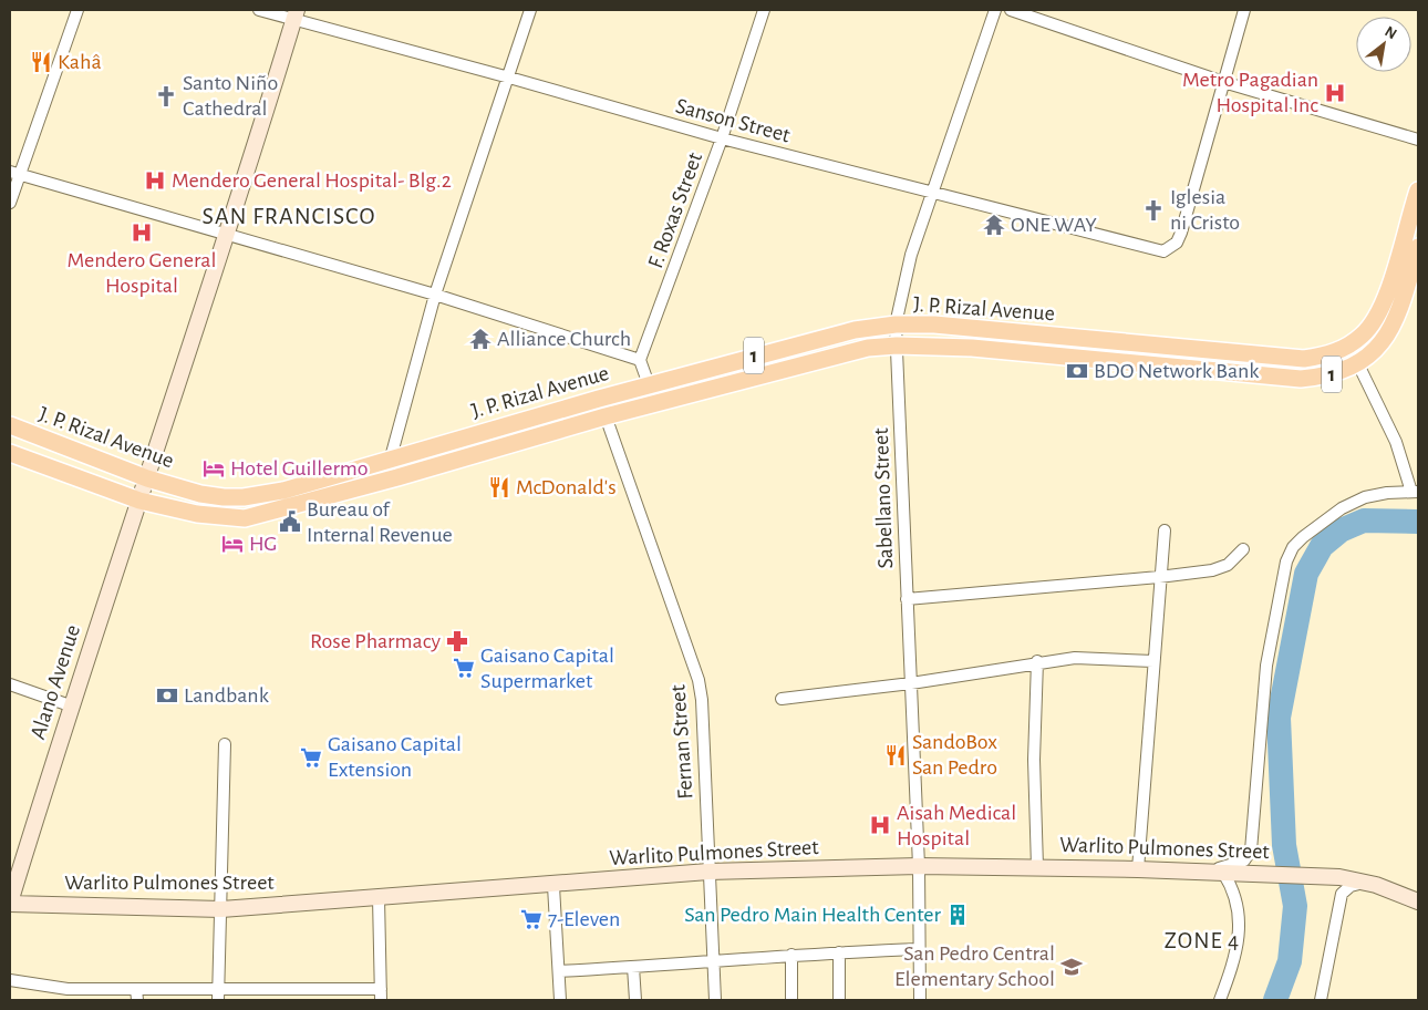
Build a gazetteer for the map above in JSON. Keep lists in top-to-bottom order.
{
  "streets": {
    "main road": ["J. P. Rizal Avenue", "1"],
    "street": [
      "Sanson Street",
      "F. Roxas Street",
      "Sabellano Street",
      "Alano Avenue",
      "Fernan Street",
      "Warlito Pulmones Street"
    ]
  },
  "crossings": [
    ["Sanson Street", "F. Roxas Street"],
    ["Sanson Street", "Sabellano Street"],
    ["Sanson Street", "Alano Avenue"],
    ["J. P. Rizal Avenue", "Sabellano Street"],
    ["J. P. Rizal Avenue", "Alano Avenue"],
    ["J. P. Rizal Avenue", "Fernan Street"],
    ["Sabellano Street", "Warlito Pulmones Street"],
    ["Alano Avenue", "Warlito Pulmones Street"],
    ["Fernan Street", "Warlito Pulmones Street"]
  ],
  "districts": ["SAN FRANCISCO", "ZONE 4"],
  "places": {
    "restaurant": ["Kahâ", "McDonald's", "SandoBox San Pedro"],
    "hospital": [
      "Metro Pagadian Hospital Inc",
      "Mendero General Hospital- Blg.2",
      "Mendero General Hospital",
      "Aisah Medical Hospital"
    ],
    "church": ["Santo Niño Cathedral", "Iglesia ni Cristo"],
    "temple": ["ONE WAY", "Alliance Church"],
    "bank": ["BDO Network Bank", "Landbank"],
    "hotel": ["Hotel Guillermo", "HG"],
    "public building": ["Bureau of Internal Revenue"],
    "pharmacy": ["Rose Pharmacy"],
    "supermarket": ["Gaisano Capital Supermarket", "Gaisano Capital Extension", "7-Eleven"],
    "building": ["San Pedro Main Health Center"],
    "school or university": ["San Pedro Central Elementary School"]
  },
  "north": "top right"
}
